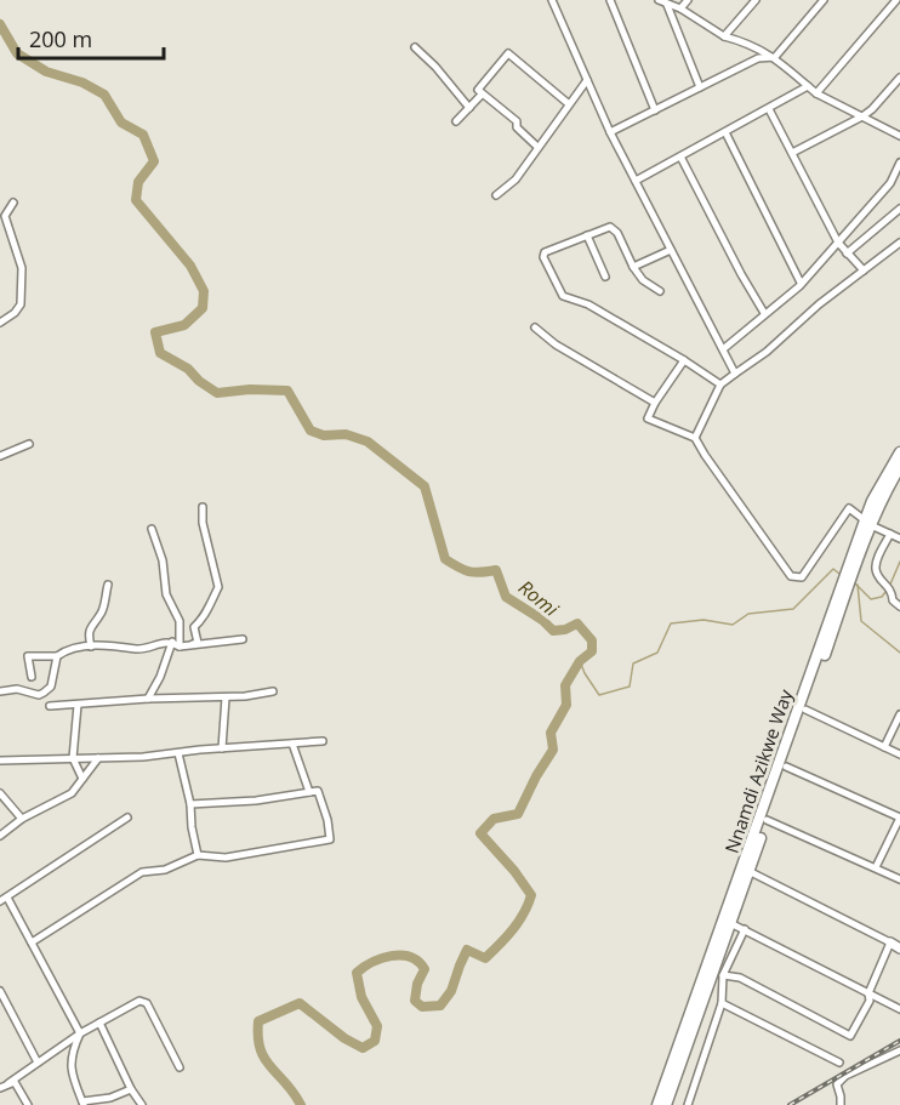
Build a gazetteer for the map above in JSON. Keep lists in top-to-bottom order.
{
  "streets": {
    "highway": ["Nnamdi Azikwe Way"]
  },
  "water": ["Romi"],
  "scale_bar": "200 m"
}
